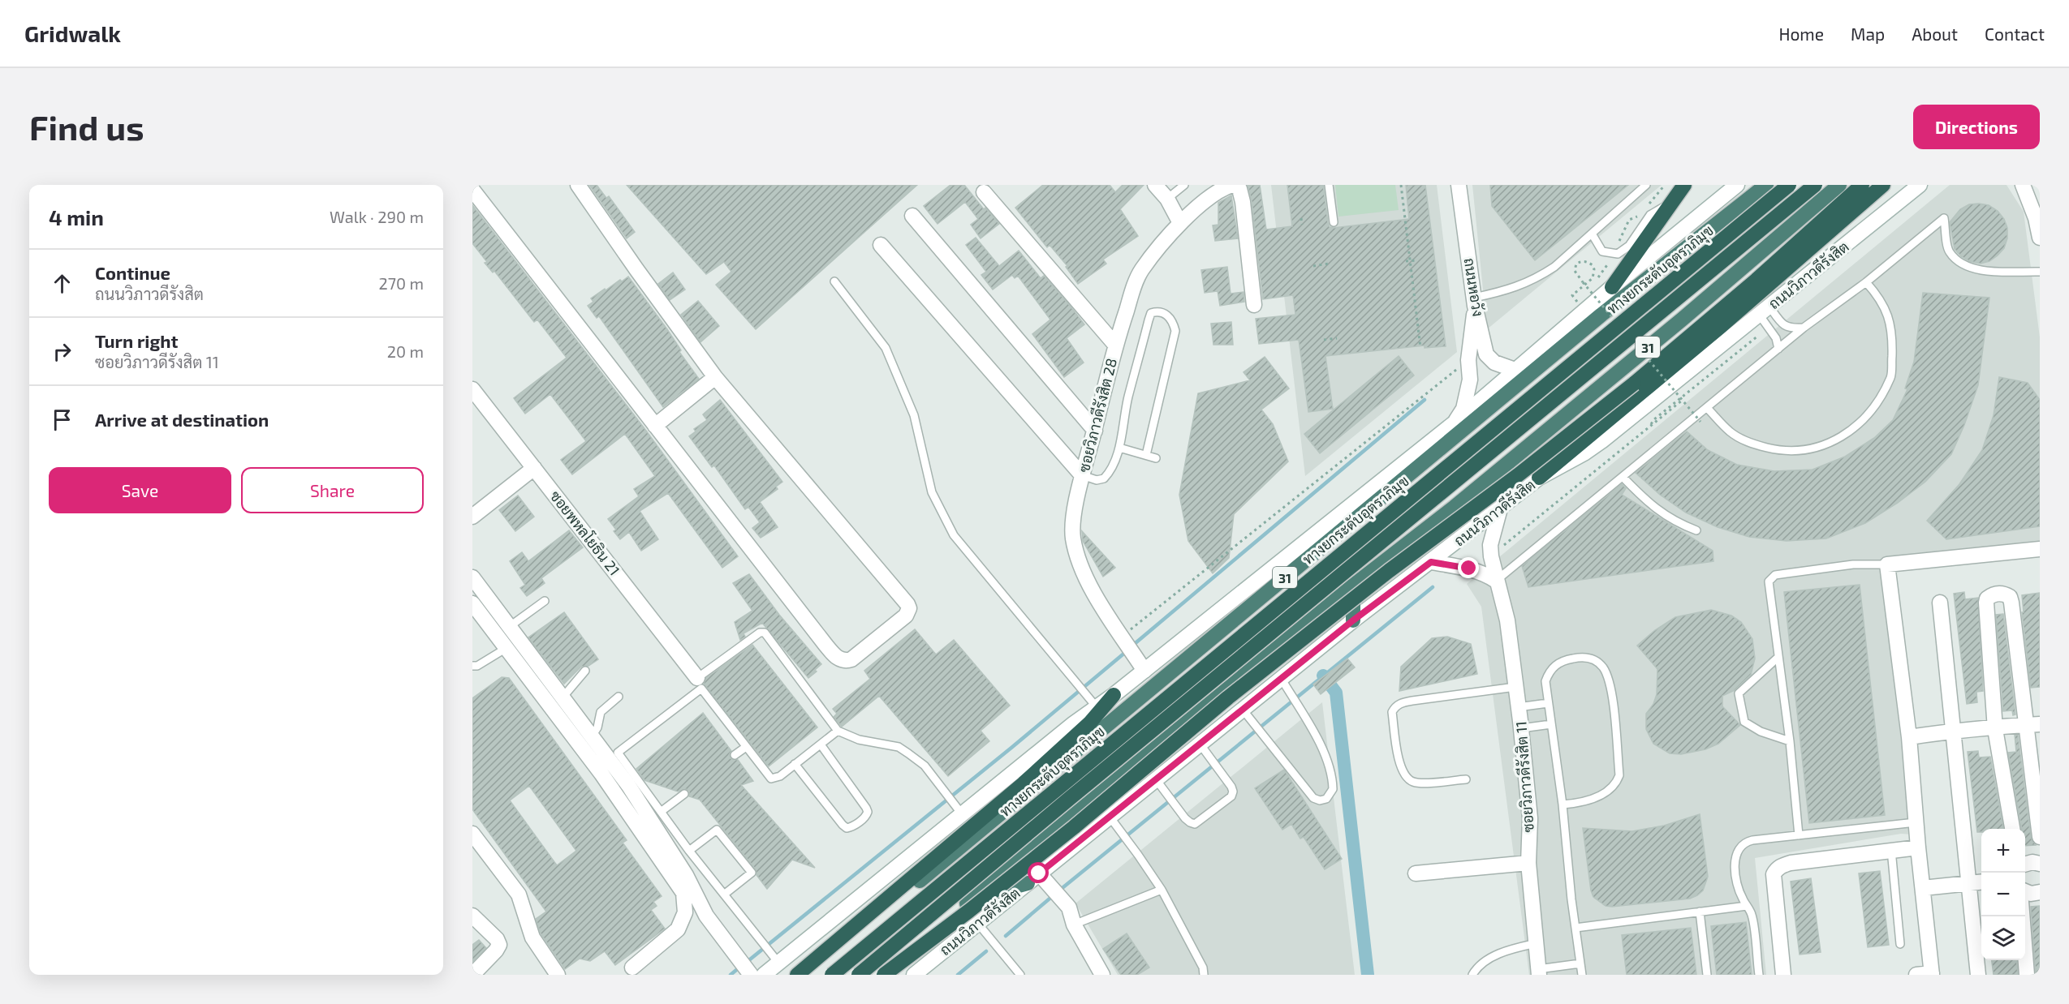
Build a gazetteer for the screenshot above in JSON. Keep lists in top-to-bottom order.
{
  "streets": {
    "highway": ["ทางยกระดับอุตราภิมุข", "ถนนวิภาวดีรังสิต", "31"],
    "street": [
      "ถนนหอวัง",
      "ซอยวิภาวดีรังสิต 28",
      "ซอยพหลโยธิน 21",
      "ซอยวิภาวดีรังสิต 11"
    ]
  },
  "crossings": [
    ["ถนนวิภาวดีรังสิต", "ซอยวิภาวดีรังสิต 11"],
    ["ถนนหอวัง", "31"],
    ["31", "ซอยวิภาวดีรังสิต 28"]
  ],
  "page": {
    "header": "Gridwalk",
    "nav": [
      "Home",
      "Map",
      "About",
      "Contact"
    ],
    "buttons": [
      "Directions",
      ["Save", "Share"]
    ],
    "title": "Find us",
    "heading": ["4 min", "Walk · 290 m"],
    "list": [
      ["Continue", "ถนนวิภาวดีรังสิต", "270 m"],
      ["Turn right", "ซอยวิภาวดีรังสิต 11", "20 m"],
      "Arrive at destination"
    ],
    "map_buttons": ["+", "−"]
  }
}
